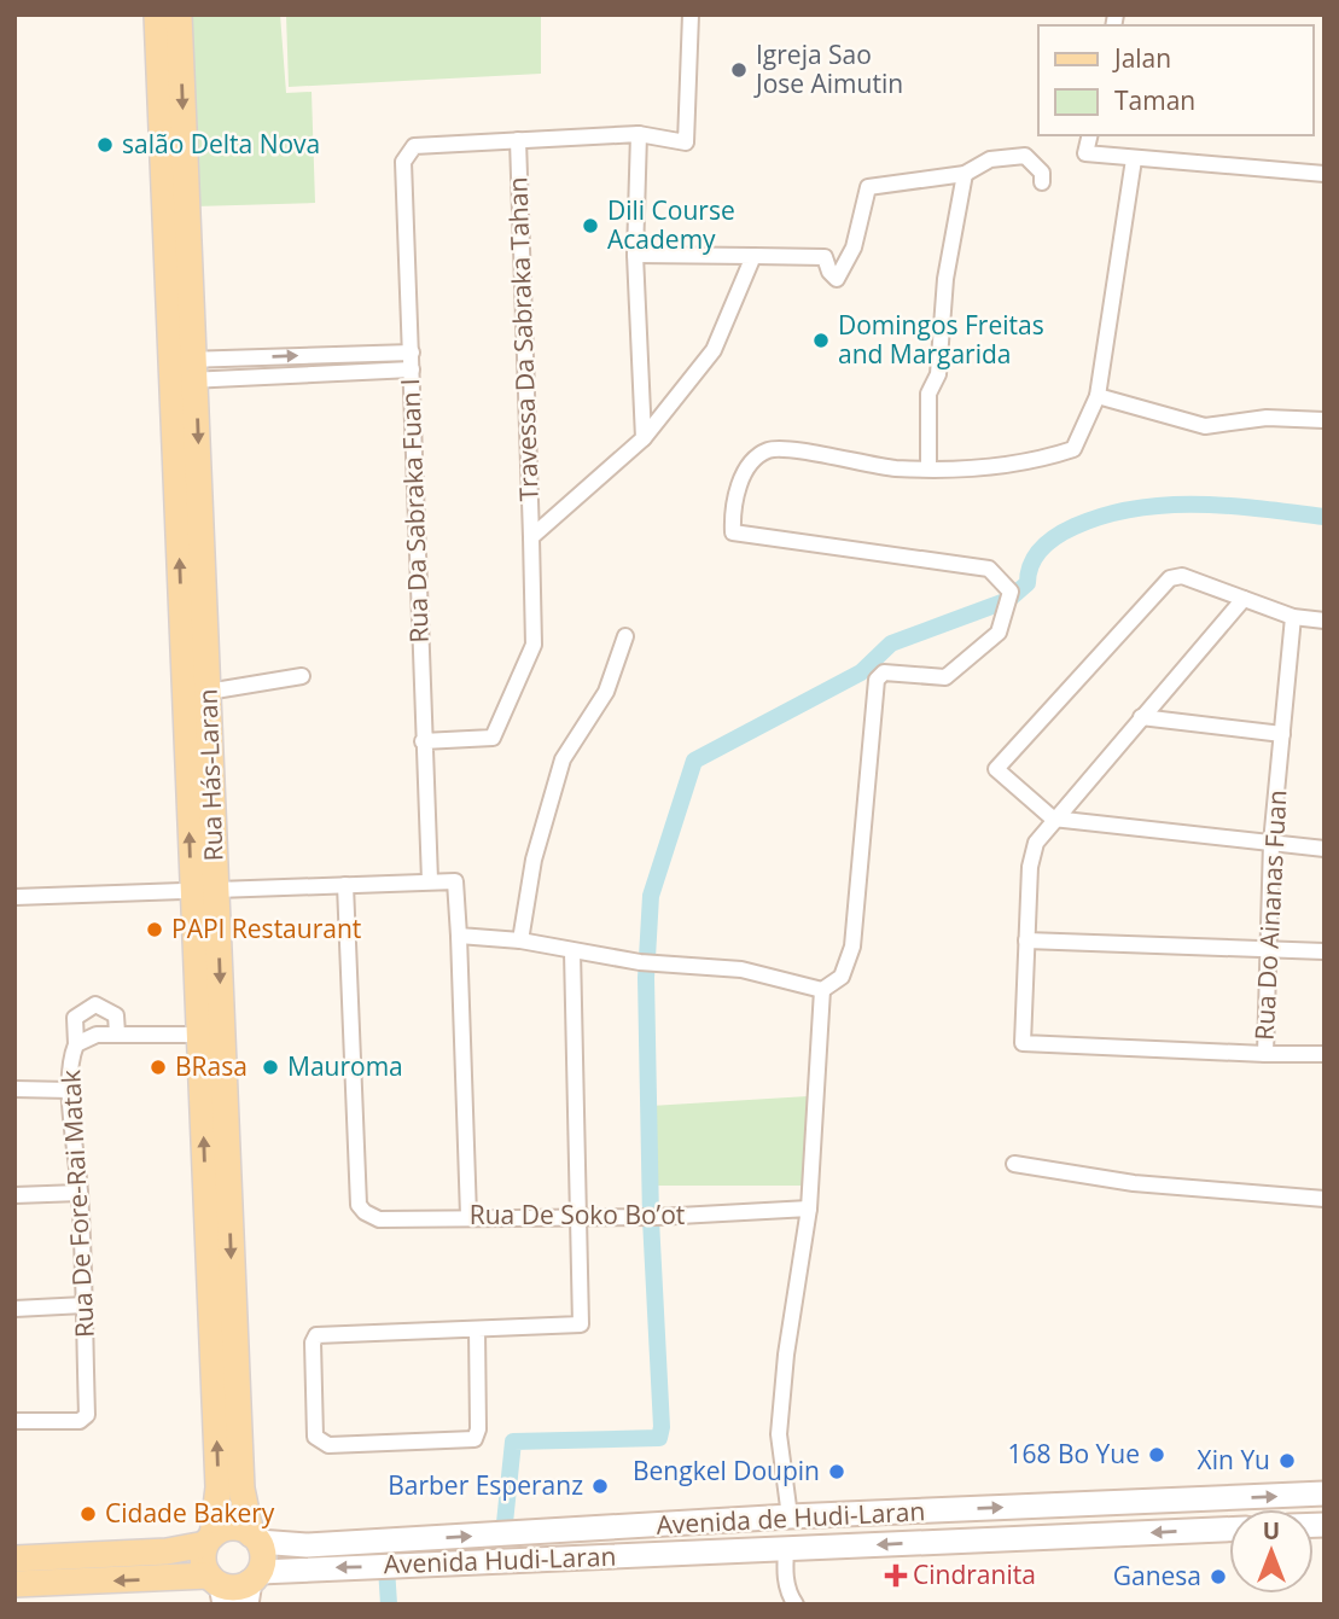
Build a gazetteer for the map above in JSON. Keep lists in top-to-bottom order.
{
  "streets": {
    "main road": ["Rua Hás-Laran", "Avenida de Hudi-Laran", "Avenida Hudi-Laran"],
    "street": [
      "Travessa Da Sabraka Tahan",
      "Rua Da Sabraka Fuan I",
      "Rua Do Ainanas Fuan",
      "Rua De Fore-Rai Matak",
      "Rua De Soko Bo’ot"
    ]
  },
  "crossings": [
    ["Travessa Da Sabraka Tahan", "Rua Da Sabraka Fuan I"],
    ["Rua Hás-Laran", "Rua De Fore-Rai Matak"],
    ["Rua Hás-Laran", "Avenida de Hudi-Laran"],
    ["Rua Hás-Laran", "Avenida Hudi-Laran"],
    ["Avenida de Hudi-Laran", "Avenida Hudi-Laran"]
  ],
  "one_way": ["Avenida de Hudi-Laran", "Avenida Hudi-Laran"],
  "places": {
    "other": [
      "Igreja Sao Jose Aimutin",
      "salão Delta Nova",
      "Dili Course Academy",
      "Domingos Freitas and Margarida",
      "PAPI Restaurant",
      "BRasa",
      "Mauroma",
      "168 Bo Yue",
      "Xin Yu",
      "Bengkel Doupin",
      "Barber Esperanz",
      "Cidade Bakery",
      "Ganesa"
    ],
    "health": ["Cindranita"]
  },
  "legend": ["Jalan", "Taman"],
  "north": "top"
}
